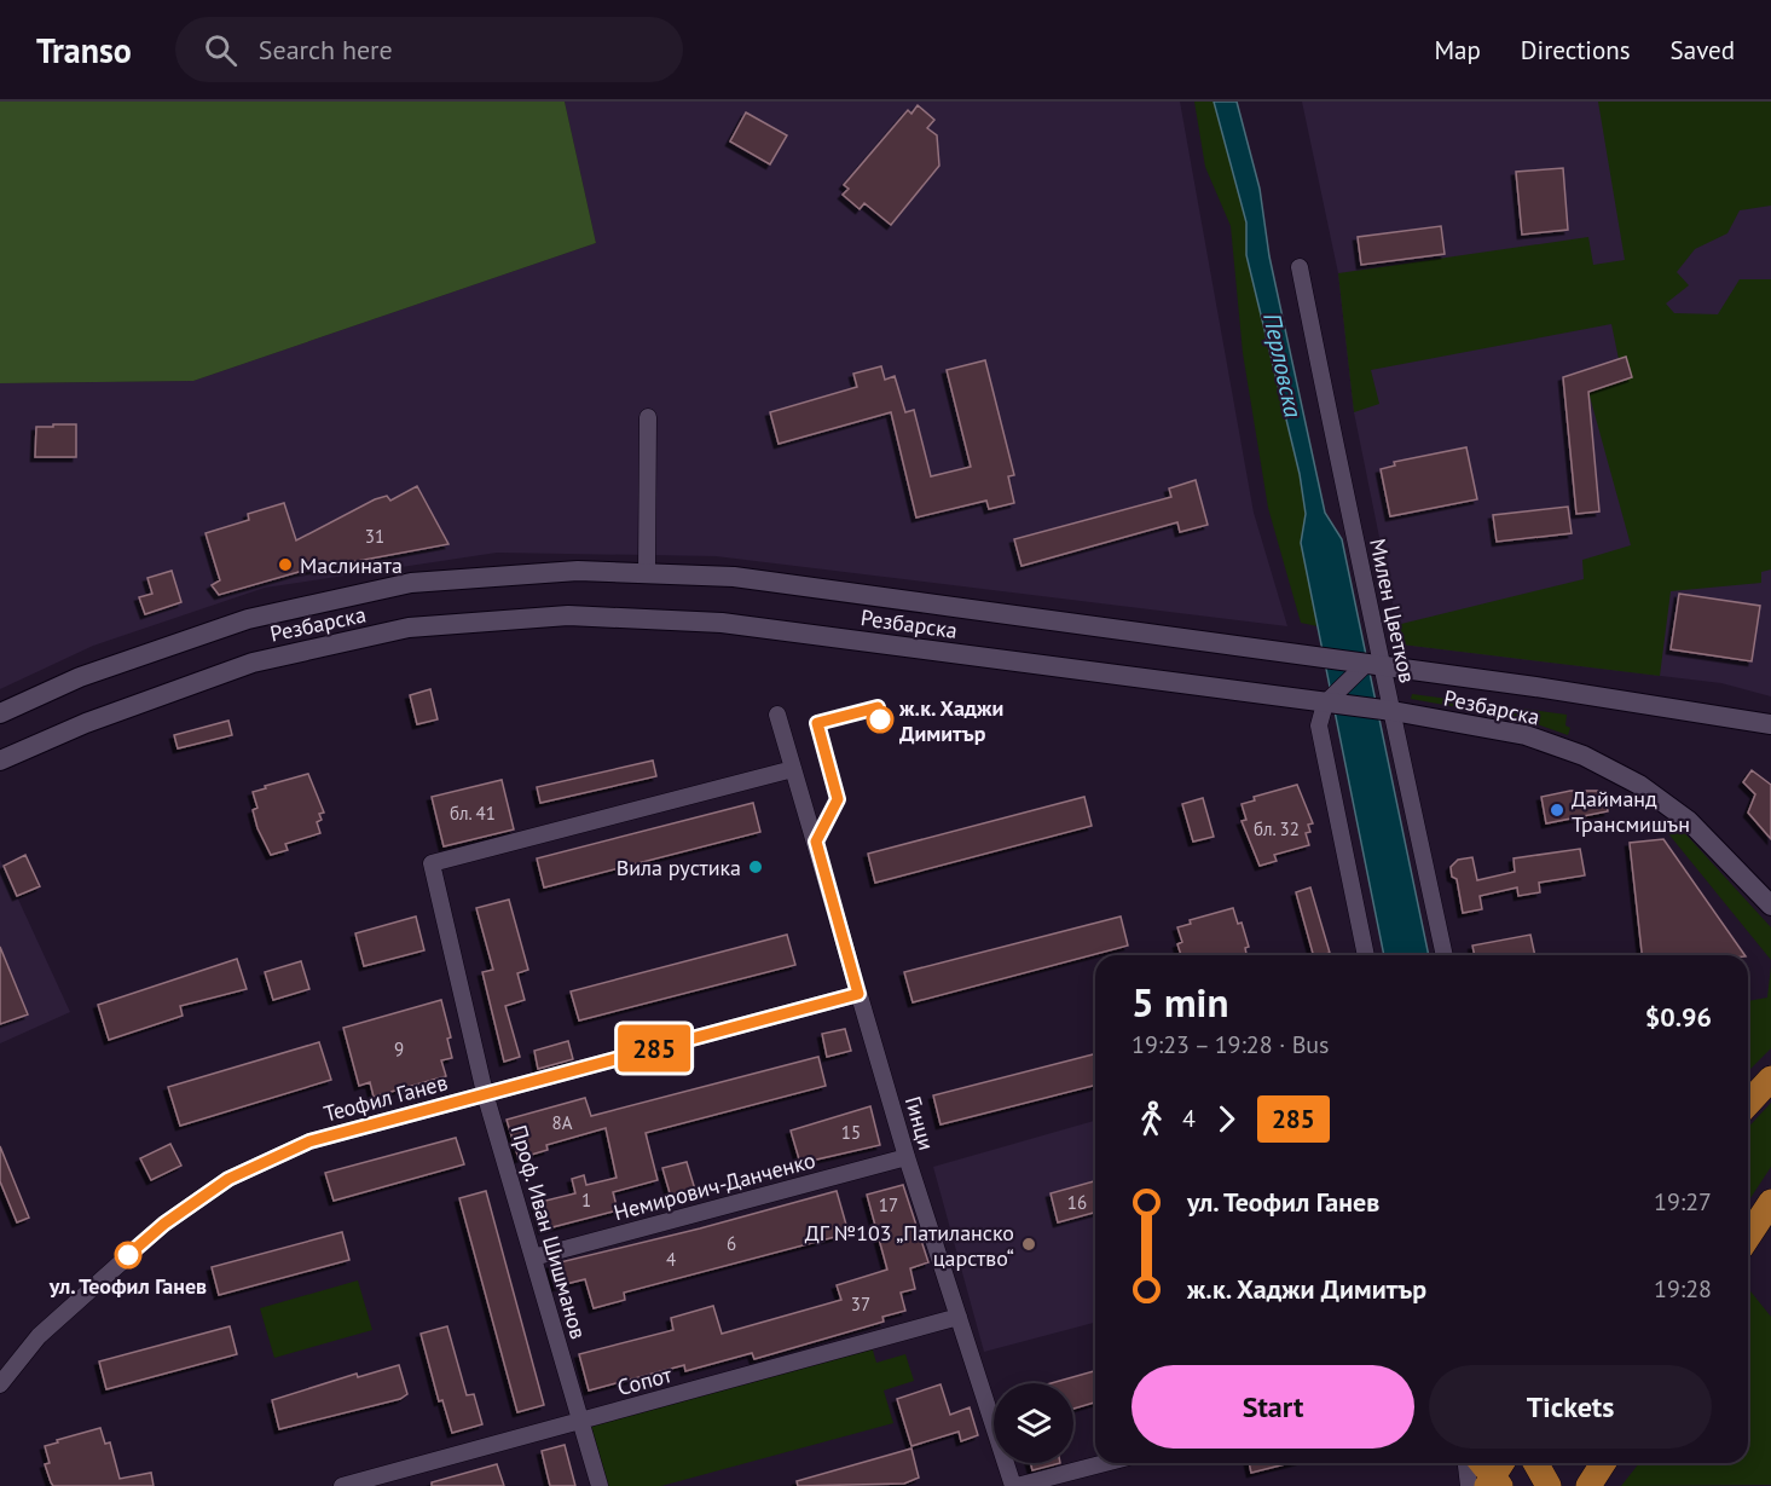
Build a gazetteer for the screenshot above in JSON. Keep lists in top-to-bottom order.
{
  "streets": {
    "street": [
      "Милен Цветков",
      "Резбарска",
      "Теофил Ганев",
      "Гинци",
      "Немирович-Данченко",
      "Проф. Иван Шишманов",
      "Сопот"
    ]
  },
  "crossings": [
    ["Милен Цветков", "Резбарска"],
    ["Теофил Ганев", "Гинци"],
    ["Теофил Ганев", "Проф. Иван Шишманов"],
    ["Гинци", "Немирович-Данченко"],
    ["Гинци", "Проф. Иван Шишманов"],
    ["Гинци", "Сопот"],
    ["Немирович-Данченко", "Проф. Иван Шишманов"],
    ["Проф. Иван Шишманов", "Сопот"]
  ],
  "water": ["Перловска"],
  "places": [
    "Маслината",
    "ж.к. Хаджи Димитър",
    "Дайманд Трансмишън",
    "Вила рустика",
    "ДГ №103 „Патиланско царство“",
    "ул. Теофил Ганев"
  ],
  "lines": ["bus line 285"],
  "house_numbers": [
    "31",
    "бл. 41",
    "бл. 32",
    "9",
    "8А",
    "15",
    "1",
    "16",
    "17",
    "6",
    "4",
    "37"
  ],
  "page": {
    "header": "Transo",
    "search": "Search here",
    "nav": ["Map", "Directions", "Saved"],
    "on_map": "285",
    "heading": ["5 min", "19:23 – 19:28 · Bus", "$0.96"],
    "legs": ["4", "285"],
    "list": [
      {
        "name": "ул. Теофил Ганев",
        "value": "19:27"
      },
      {
        "name": "ж.к. Хаджи Димитър",
        "value": "19:28"
      }
    ],
    "buttons": ["Start", "Tickets"]
  }
}
